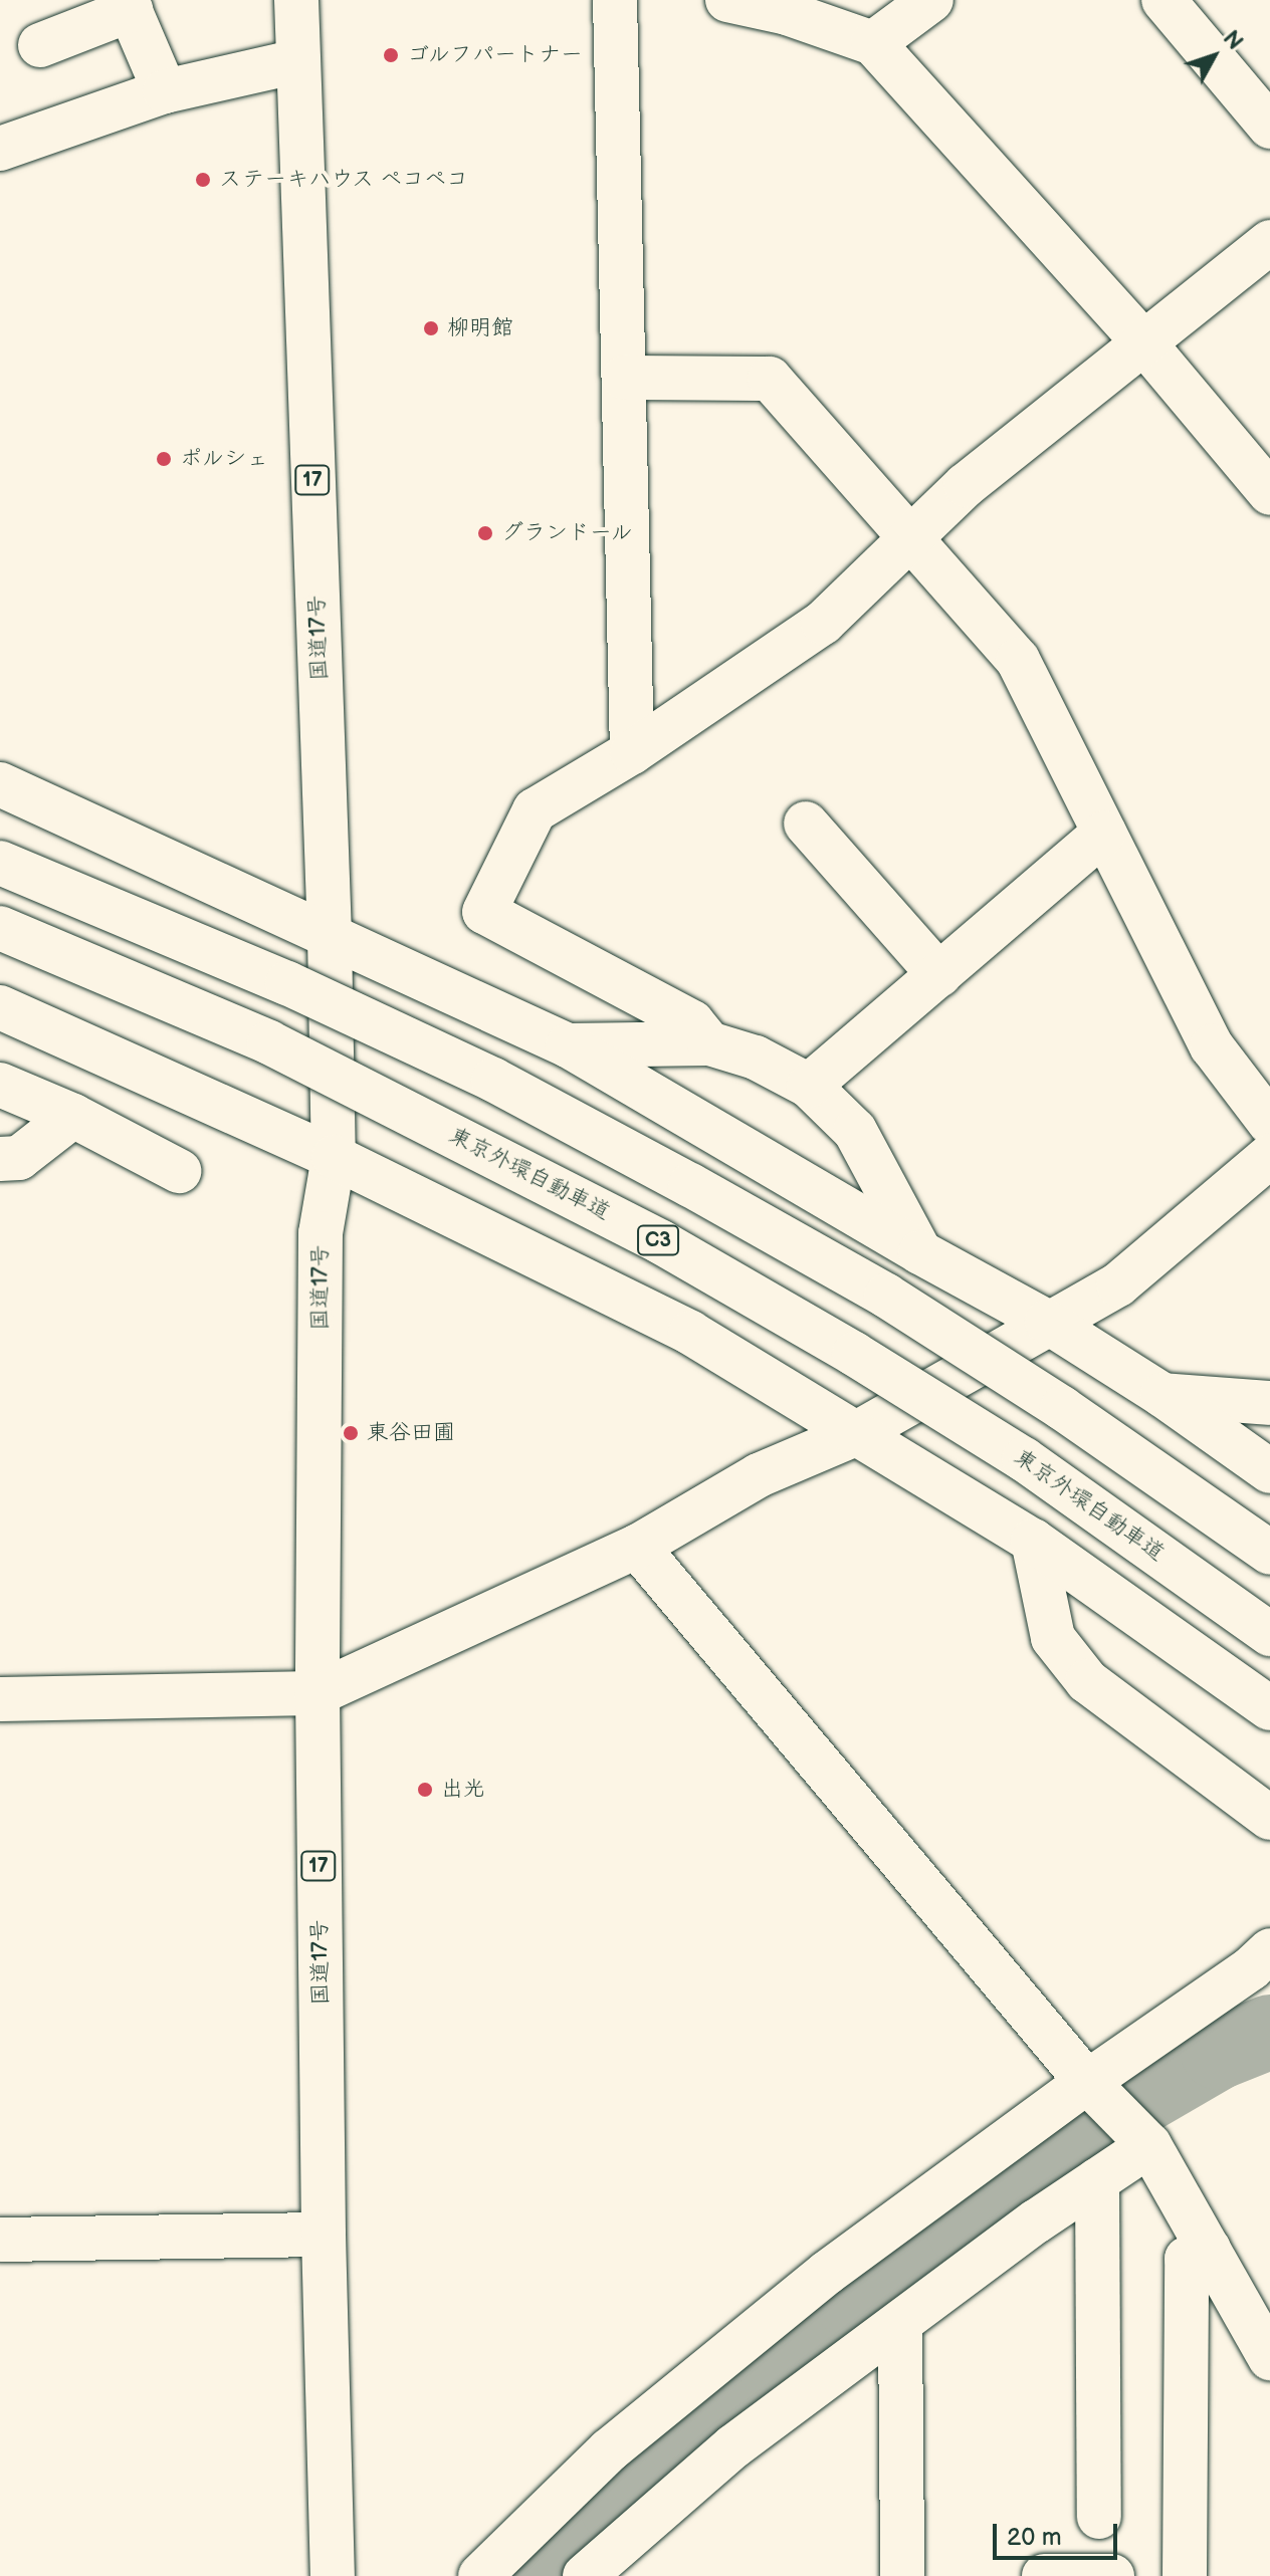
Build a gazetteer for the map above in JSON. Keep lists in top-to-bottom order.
{
  "streets": {
    "main road": [
      "17",
      "国道17号",
      "東京外環自動車道",
      "C3"
    ]
  },
  "places": [
    "ゴルフパートナー",
    "ステーキハウス ペコペコ",
    "柳明館",
    "ポルシェ",
    "グランドール",
    "東谷田圃",
    "出光"
  ],
  "scale_bar": "20 m",
  "north": "top right"
}
